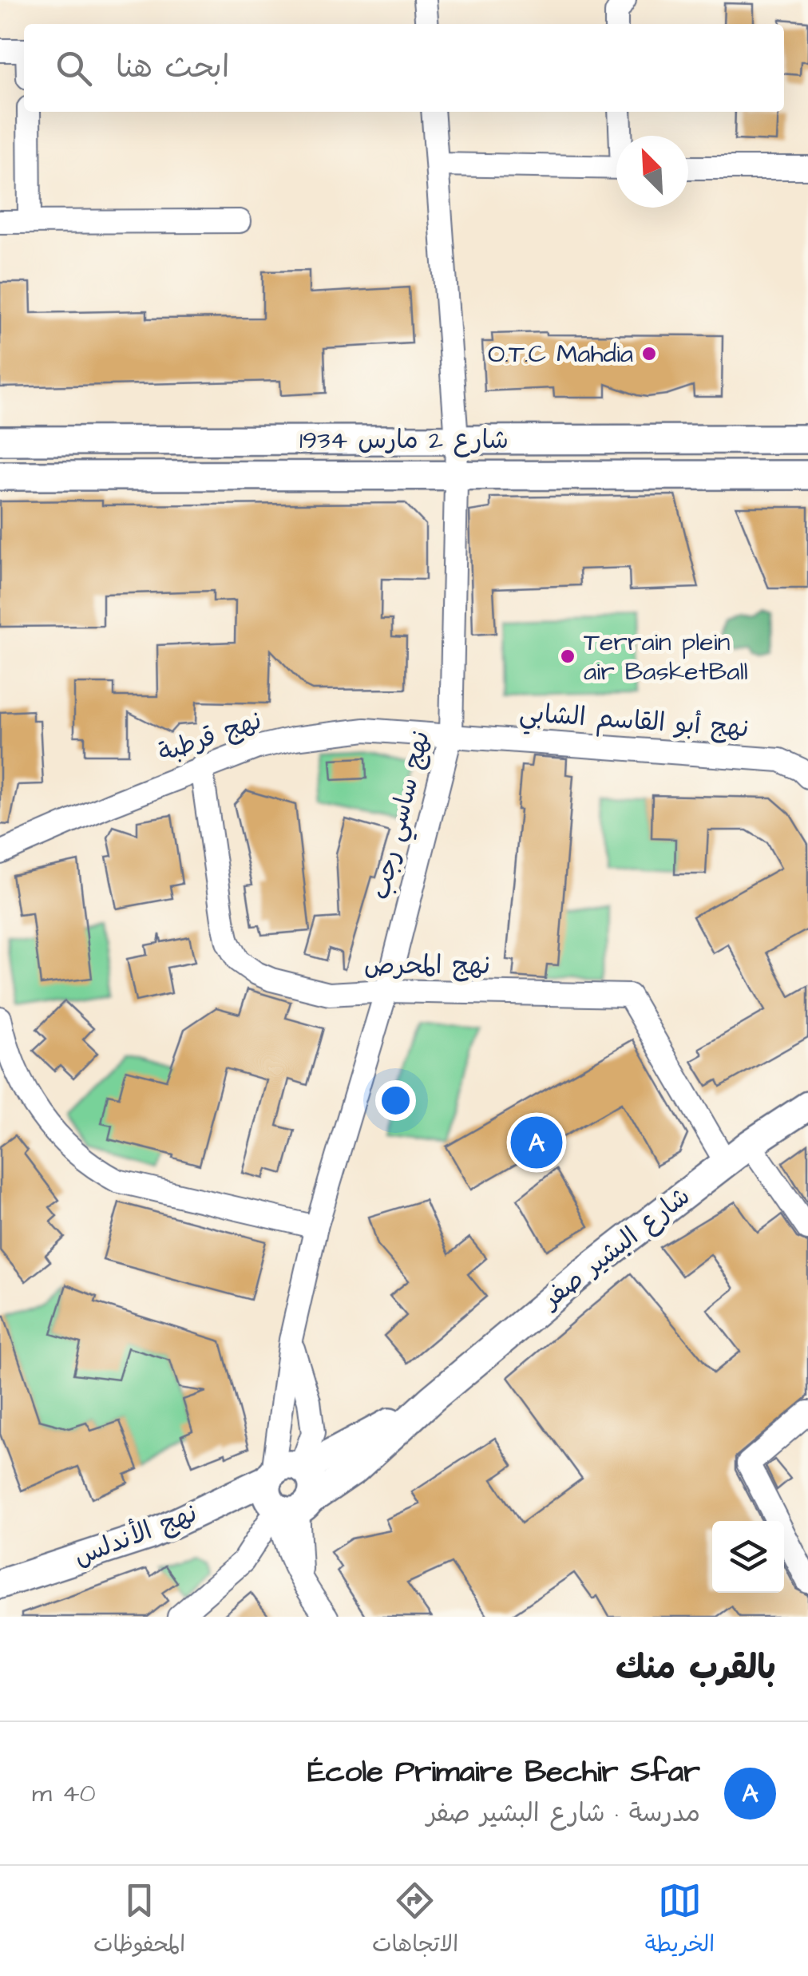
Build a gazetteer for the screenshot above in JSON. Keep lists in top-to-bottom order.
{
  "streets": {
    "street": [
      "شارع 2 مارس 1934",
      "نهج أبو القاسم الشابي",
      "نهج قرطبة",
      "نهج ساسي رجب",
      "نهج المحرص",
      "شارع البشير صفر",
      "نهج الأندلس"
    ]
  },
  "crossings": [
    ["شارع 2 مارس 1934", "نهج ساسي رجب"],
    ["نهج أبو القاسم الشابي", "نهج قرطبة"],
    ["نهج أبو القاسم الشابي", "نهج ساسي رجب"],
    ["نهج قرطبة", "نهج ساسي رجب"],
    ["نهج قرطبة", "نهج المحرص"],
    ["نهج ساسي رجب", "نهج المحرص"],
    ["نهج ساسي رجب", "شارع البشير صفر"],
    ["نهج ساسي رجب", "نهج الأندلس"],
    ["نهج المحرص", "شارع البشير صفر"],
    ["شارع البشير صفر", "نهج الأندلس"]
  ],
  "places": ["O.T.C Mahdia", "Terrain plein air BasketBall"],
  "north": "top left",
  "page": {
    "search": "ابحث هنا",
    "pins": "A",
    "heading": "بالقرب منك",
    "list": [
      {
        "mark": "A",
        "name": "École Primaire Bechir Sfar",
        "note": "مدرسة · شارع البشير صفر",
        "value": "40 m"
      }
    ],
    "nav": ["الخريطة", "الاتجاهات", "المحفوظات"]
  }
}
